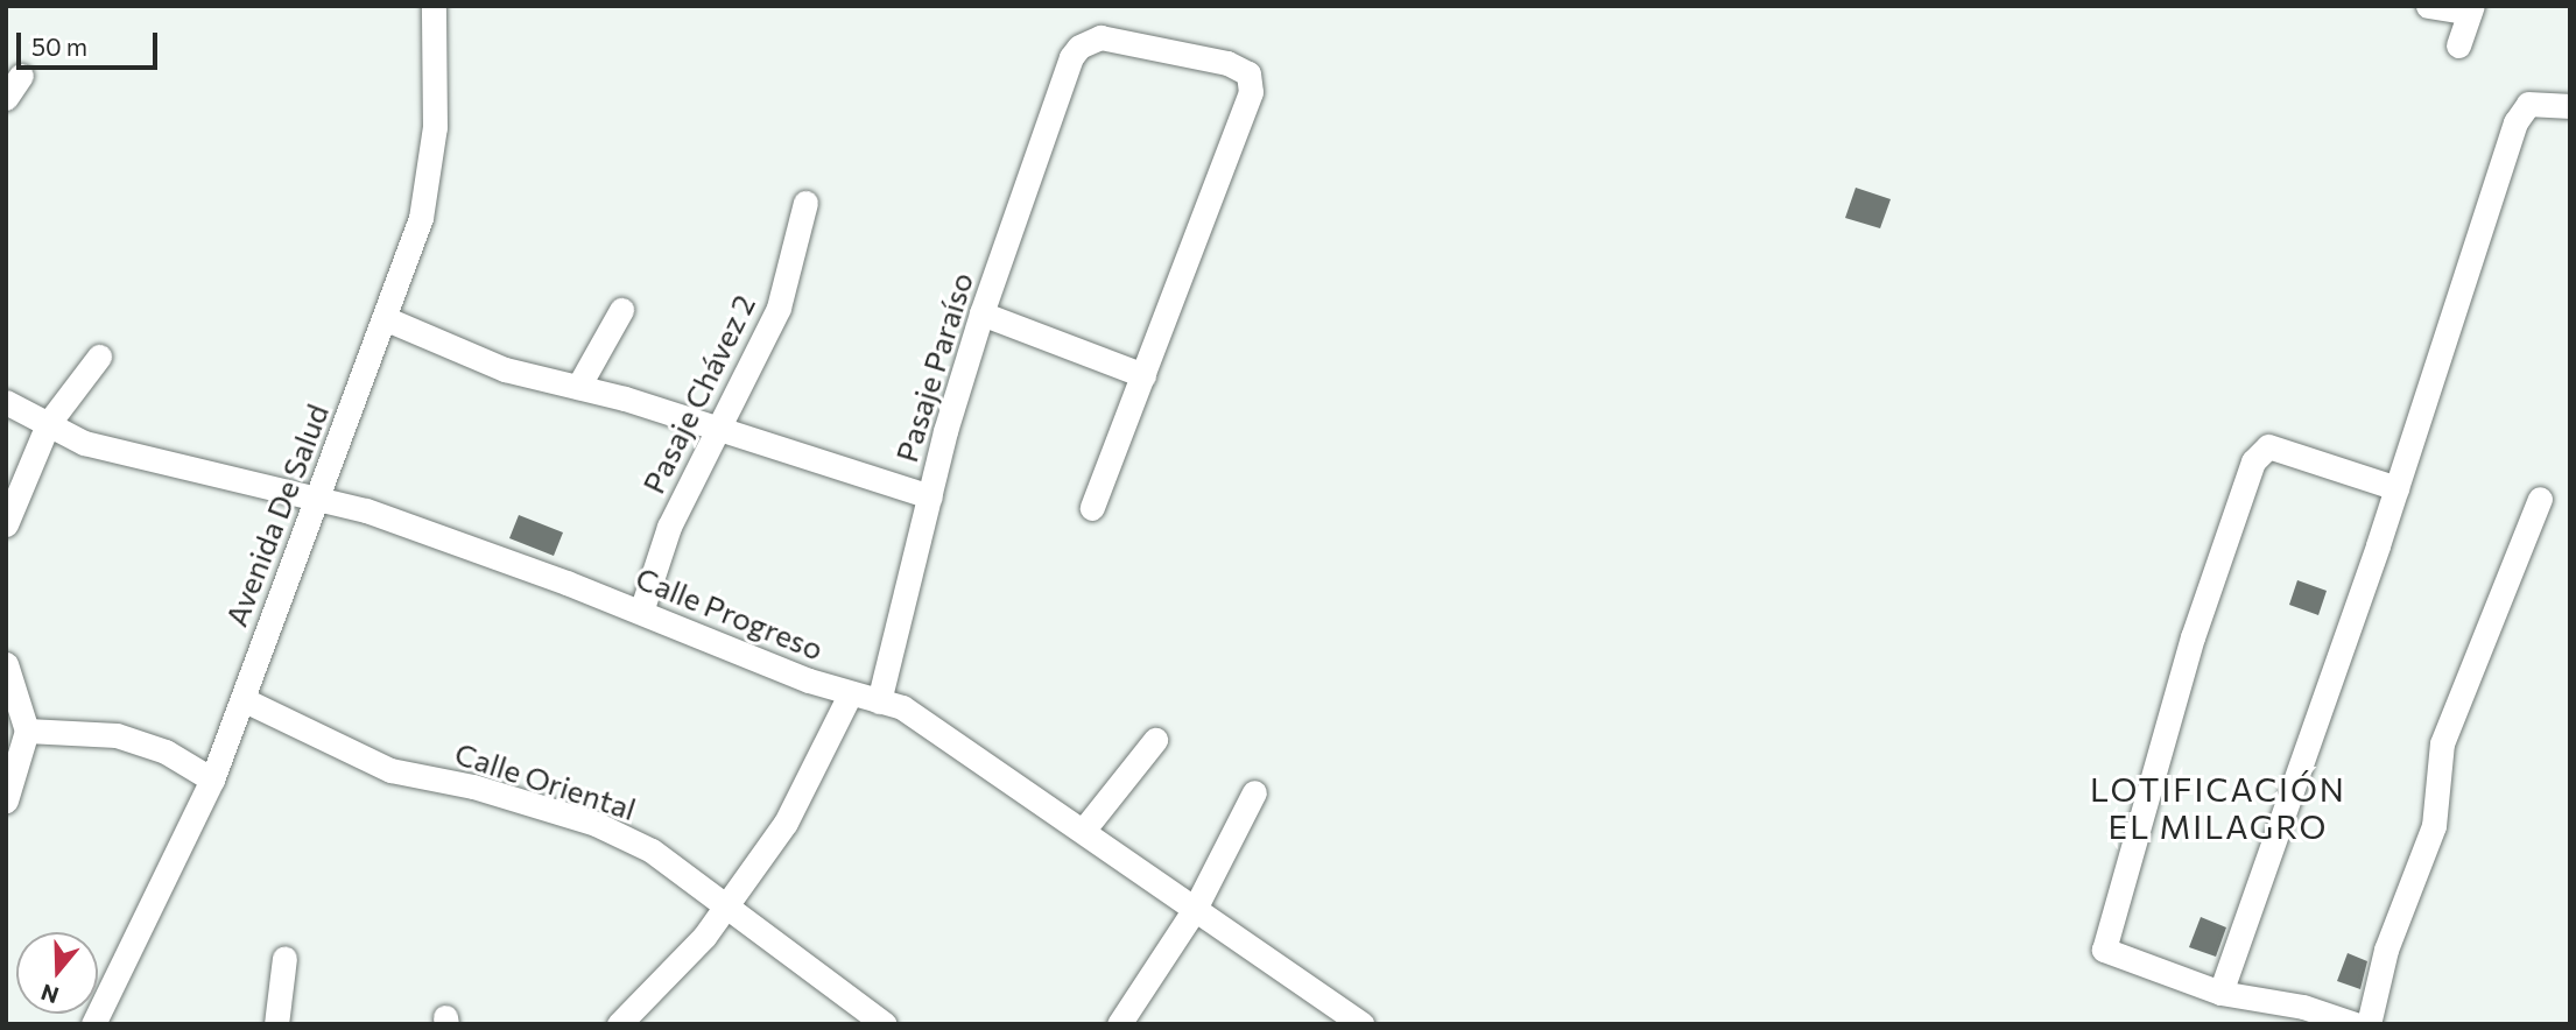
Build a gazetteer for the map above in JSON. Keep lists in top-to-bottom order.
{
  "streets": {
    "street": [
      "Pasaje Paraíso",
      "Pasaje Chávez 2",
      "Avenida De Salud",
      "Calle Progreso",
      "Calle Oriental"
    ]
  },
  "crossings": [
    ["Pasaje Paraíso", "Calle Progreso"],
    ["Pasaje Chávez 2", "Calle Progreso"],
    ["Avenida De Salud", "Calle Progreso"],
    ["Avenida De Salud", "Calle Oriental"]
  ],
  "districts": ["LOTIFICACIÓN EL MILAGRO"],
  "scale_bar": "50 m",
  "north": "bottom"
}
